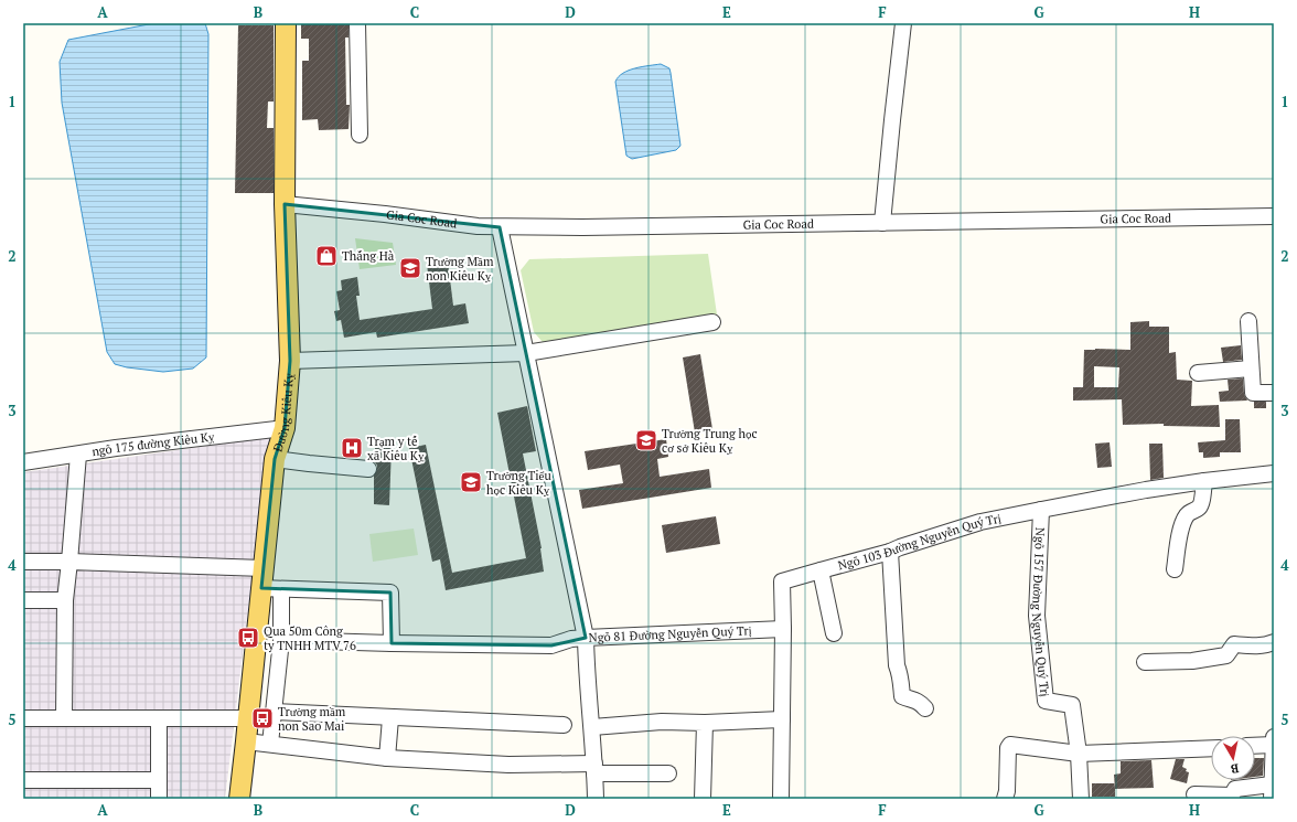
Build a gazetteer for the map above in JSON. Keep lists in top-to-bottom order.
{
  "streets": {
    "main road": ["Đường Kiêu Kỵ"],
    "street": [
      "Gia Coc Road",
      "ngõ 175 đường Kiêu Kỵ",
      "Ngõ 103 Đường Nguyễn Quý Trị",
      "Ngõ 157 Đường Nguyễn Quý Trị",
      "Ngõ 81 Đường Nguyễn Quý Trị"
    ]
  },
  "crossings": [
    ["Gia Coc Road", "Đường Kiêu Kỵ"],
    ["Đường Kiêu Kỵ", "ngõ 175 đường Kiêu Kỵ"],
    ["Ngõ 103 Đường Nguyễn Quý Trị", "Ngõ 157 Đường Nguyễn Quý Trị"],
    ["Ngõ 103 Đường Nguyễn Quý Trị", "Ngõ 81 Đường Nguyễn Quý Trị"]
  ],
  "places": {
    "shop": ["Thắng Hà"],
    "school or university": ["Trường Mầm non Kiêu Kỵ", "Trường Trung học cơ sở Kiêu Kỵ", "Trường Tiểu học Kiêu Kỵ"],
    "hospital": ["Trạm y tế xã Kiêu Kỵ"],
    "bus stop": ["Qua 50m Công ty TNHH MTV 76", "Trường mầm non Sao Mai"]
  },
  "north": "bottom",
  "grid": {
    "columns": [
      "A",
      "B",
      "C",
      "D",
      "E",
      "F",
      "G",
      "H"
    ],
    "rows": [
      "1",
      "2",
      "3",
      "4",
      "5"
    ]
  }
}
